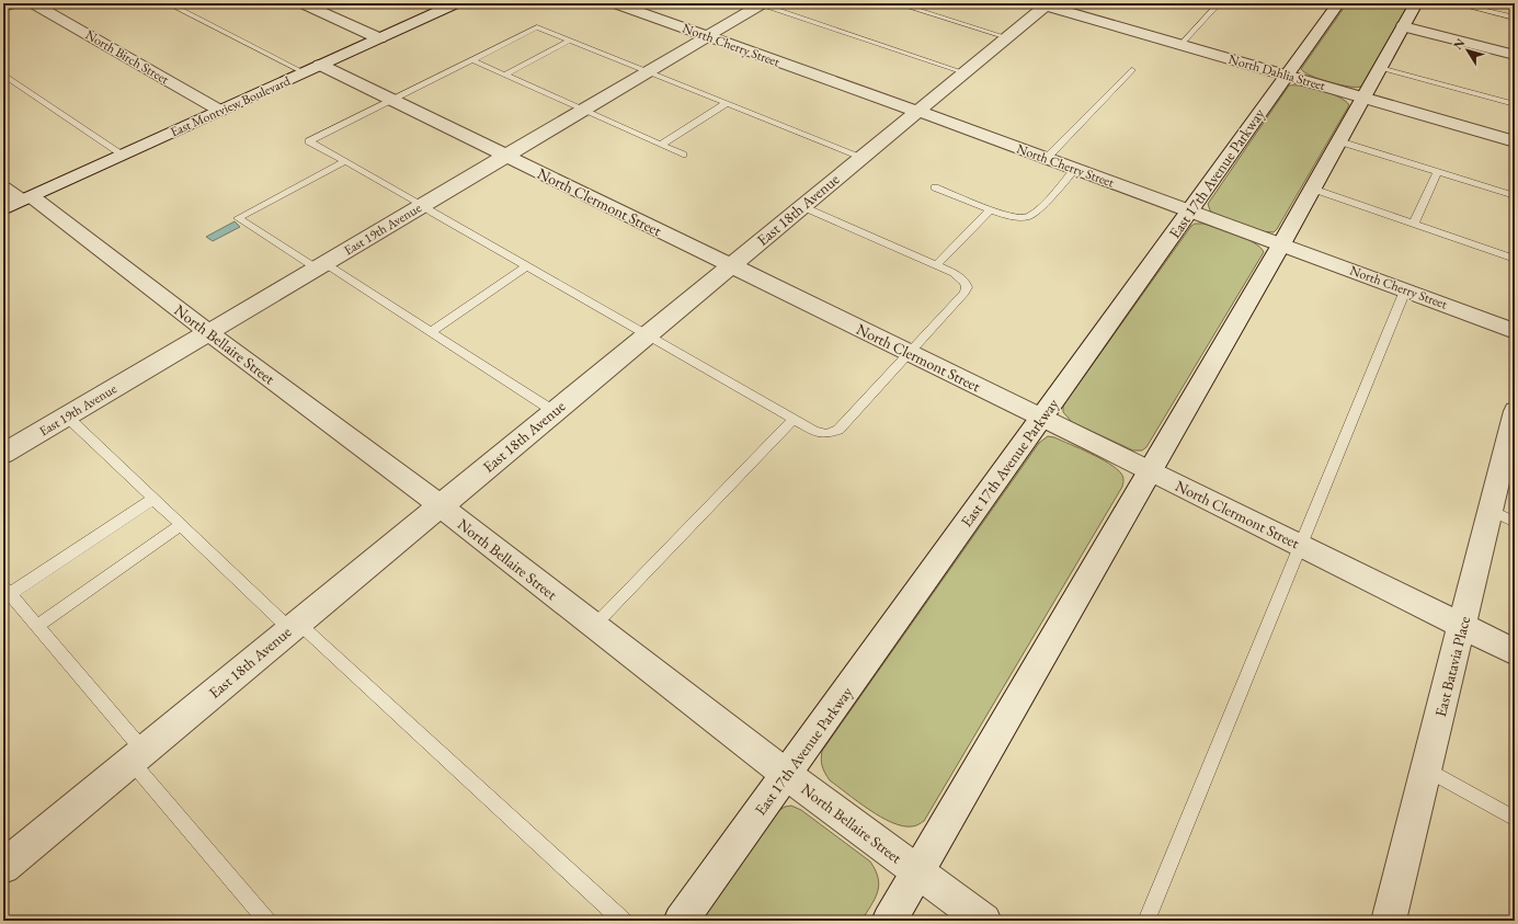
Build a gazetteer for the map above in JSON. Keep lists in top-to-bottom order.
{
  "streets": {
    "street": [
      "North Cherry Street",
      "North Birch Street",
      "North Dahlia Street",
      "East Montview Boulevard",
      "East 17th Avenue Parkway",
      "North Clermont Street",
      "East 18th Avenue",
      "East 19th Avenue",
      "North Bellaire Street",
      "East Batavia Place"
    ]
  },
  "crossings": [
    ["North Cherry Street", "East 17th Avenue Parkway"],
    ["North Cherry Street", "East 18th Avenue"],
    ["North Cherry Street", "East 19th Avenue"],
    ["North Birch Street", "East Montview Boulevard"],
    ["North Dahlia Street", "East 17th Avenue Parkway"],
    ["North Dahlia Street", "East 18th Avenue"],
    ["East Montview Boulevard", "North Clermont Street"],
    ["East Montview Boulevard", "North Bellaire Street"],
    ["East 17th Avenue Parkway", "North Clermont Street"],
    ["East 17th Avenue Parkway", "North Bellaire Street"],
    ["North Clermont Street", "East 18th Avenue"],
    ["North Clermont Street", "East 19th Avenue"],
    ["North Clermont Street", "East Batavia Place"],
    ["East 18th Avenue", "North Bellaire Street"],
    ["East 19th Avenue", "North Bellaire Street"]
  ],
  "north": "top left"
}
